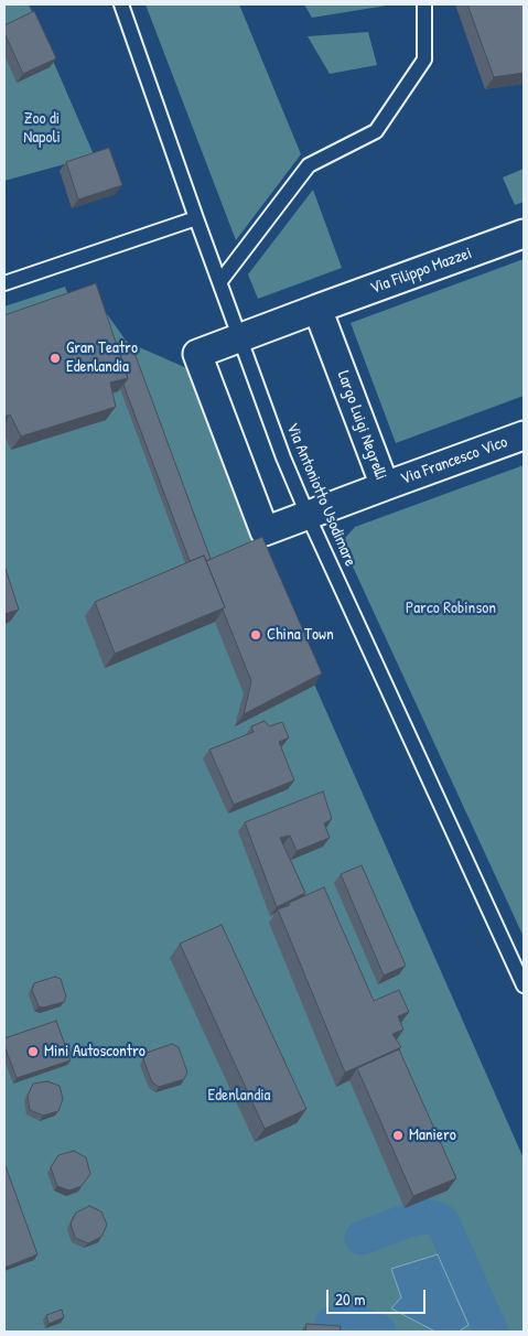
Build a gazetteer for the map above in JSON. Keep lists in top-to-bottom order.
{
  "streets": {
    "street": ["Via Filippo Mazzei", "Largo Luigi Negrelli", "Via Francesco Vico"],
    "lane": ["Via Antoniotto Usodimare"]
  },
  "crossings": [
    ["Via Filippo Mazzei", "Largo Luigi Negrelli"],
    ["Largo Luigi Negrelli", "Via Francesco Vico"],
    ["Largo Luigi Negrelli", "Via Antoniotto Usodimare"]
  ],
  "parks": ["Zoo di Napoli", "Parco Robinson", "Edenlandia"],
  "places": [
    "Gran Teatro Edenlandia",
    "China Town",
    "Mini Autoscontro",
    "Maniero"
  ],
  "scale_bar": "20 m"
}
